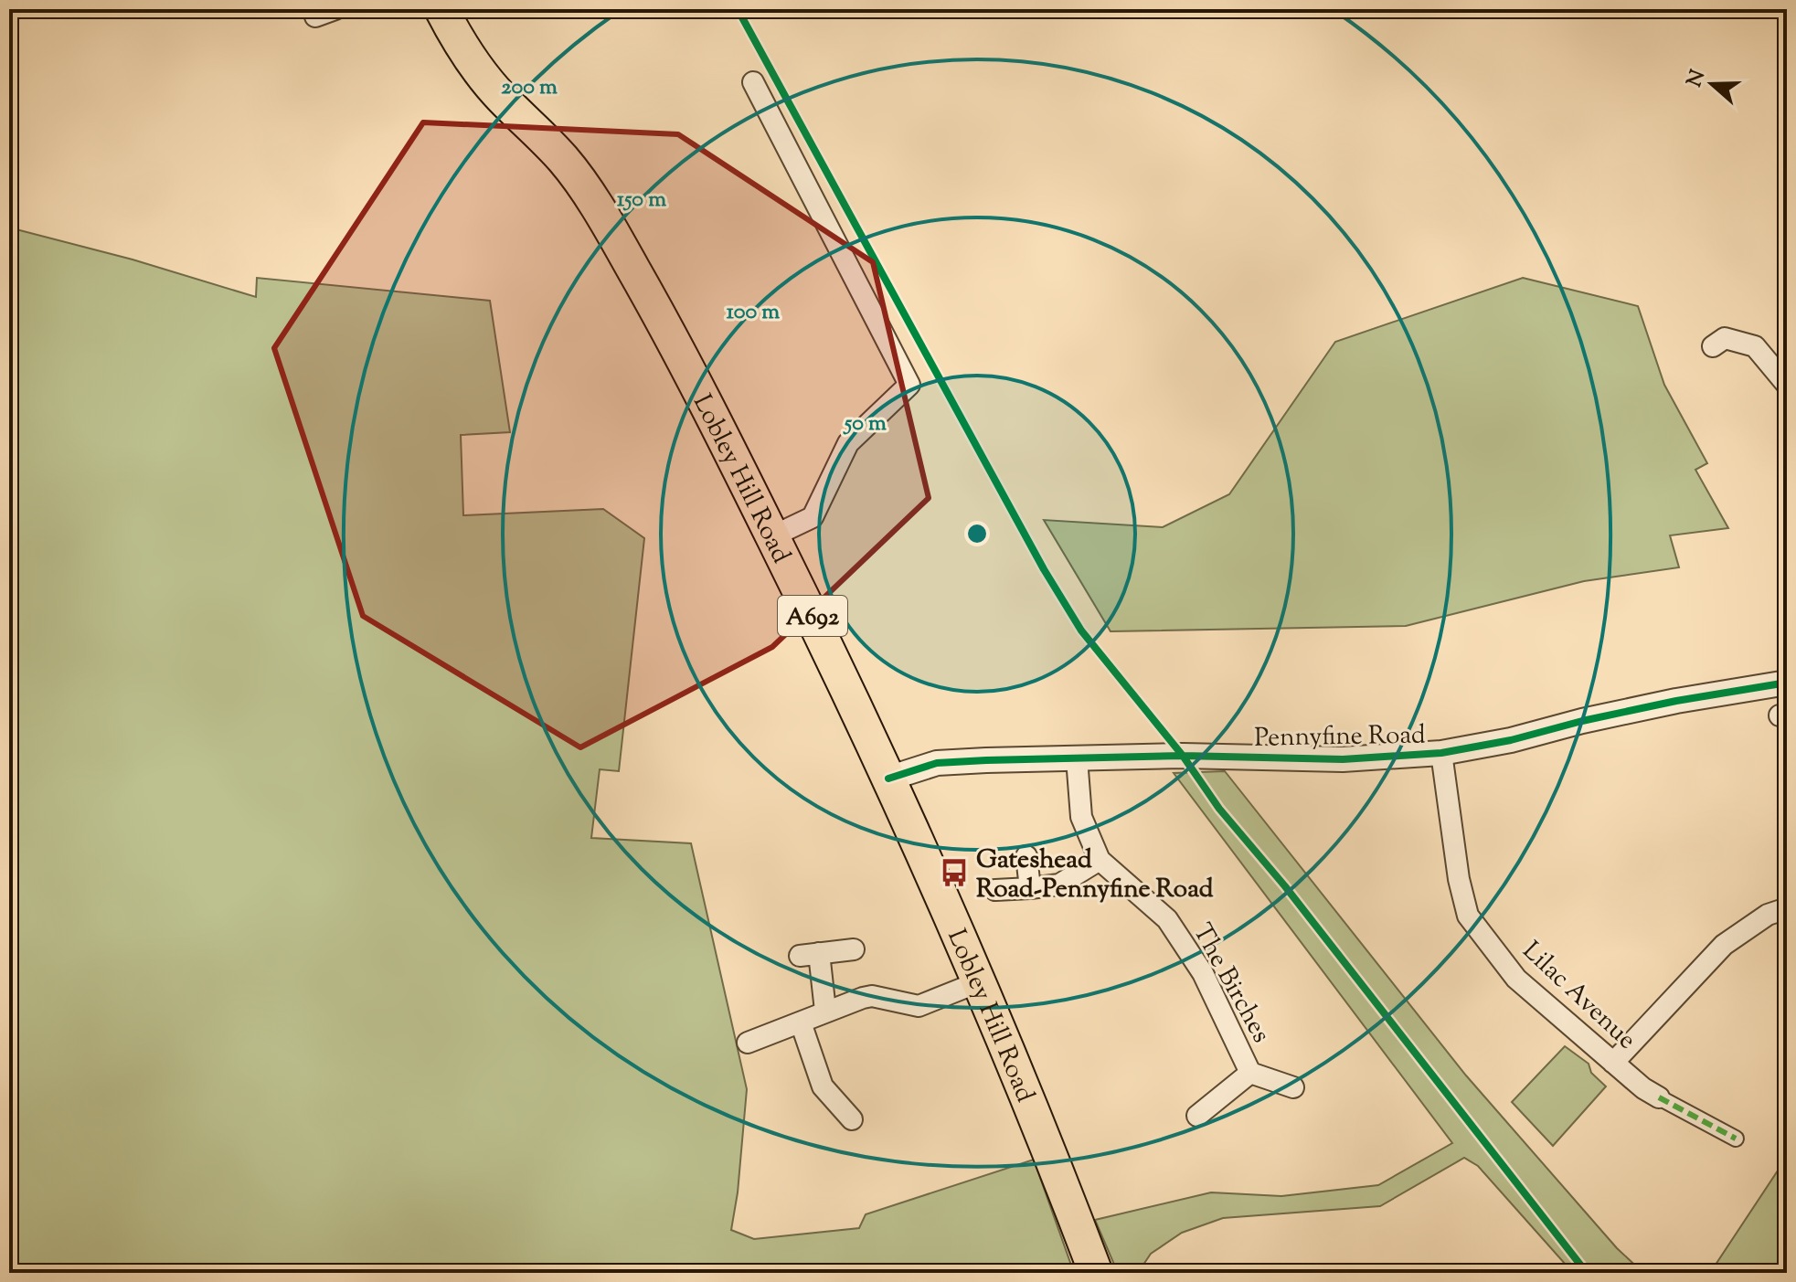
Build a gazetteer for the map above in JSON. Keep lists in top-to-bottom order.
{
  "streets": {
    "highway": ["Lobley Hill Road", "A692"],
    "street": ["Pennyfine Road", "The Birches", "Lilac Avenue"]
  },
  "crossings": [
    ["Lobley Hill Road", "Pennyfine Road"],
    ["Pennyfine Road", "The Birches"],
    ["Pennyfine Road", "Lilac Avenue"]
  ],
  "places": {
    "bus stop": ["Gateshead Road-Pennyfine Road"]
  },
  "north": "left",
  "rings": [
    "200 m",
    "150 m",
    "100 m",
    "50 m"
  ]
}
